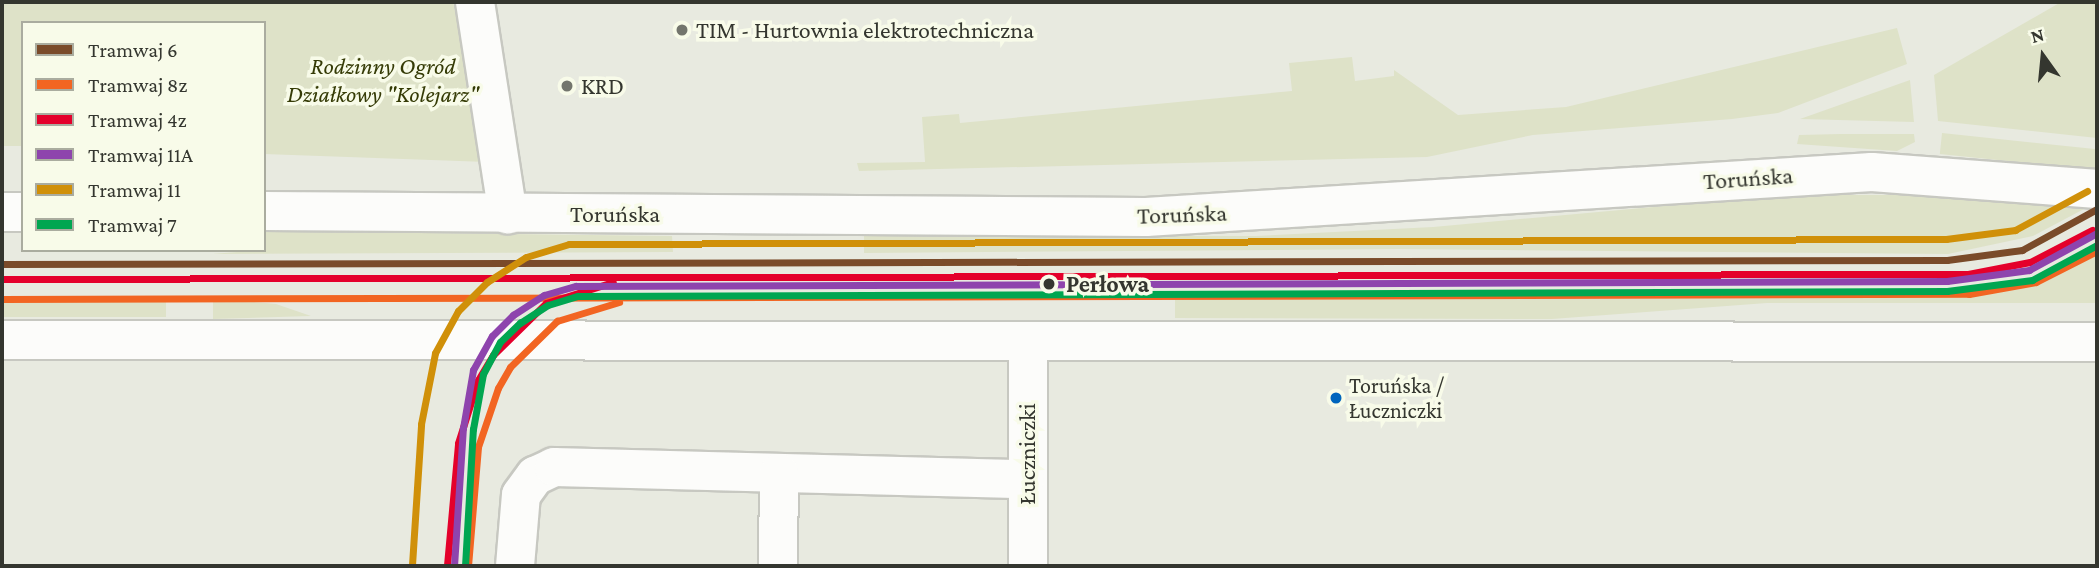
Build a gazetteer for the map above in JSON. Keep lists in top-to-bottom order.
{
  "streets": {
    "main road": ["Toruńska", "Łuczniczki"]
  },
  "parks": ["Rodzinny Ogród Działkowy \"Kolejarz\""],
  "places": [
    "TIM - Hurtownia elektrotechniczna",
    "KRD",
    "Perłowa",
    "Toruńska / Łuczniczki"
  ],
  "lines": [
    "tram line 11",
    "tram line 6",
    "tram line 4z",
    "tram line 11A",
    "tram line 7",
    "tram line 8z"
  ],
  "legend": [
    "Tramwaj 6",
    "Tramwaj 8z",
    "Tramwaj 4z",
    "Tramwaj 11A",
    "Tramwaj 11",
    "Tramwaj 7"
  ],
  "north": "top"
}
